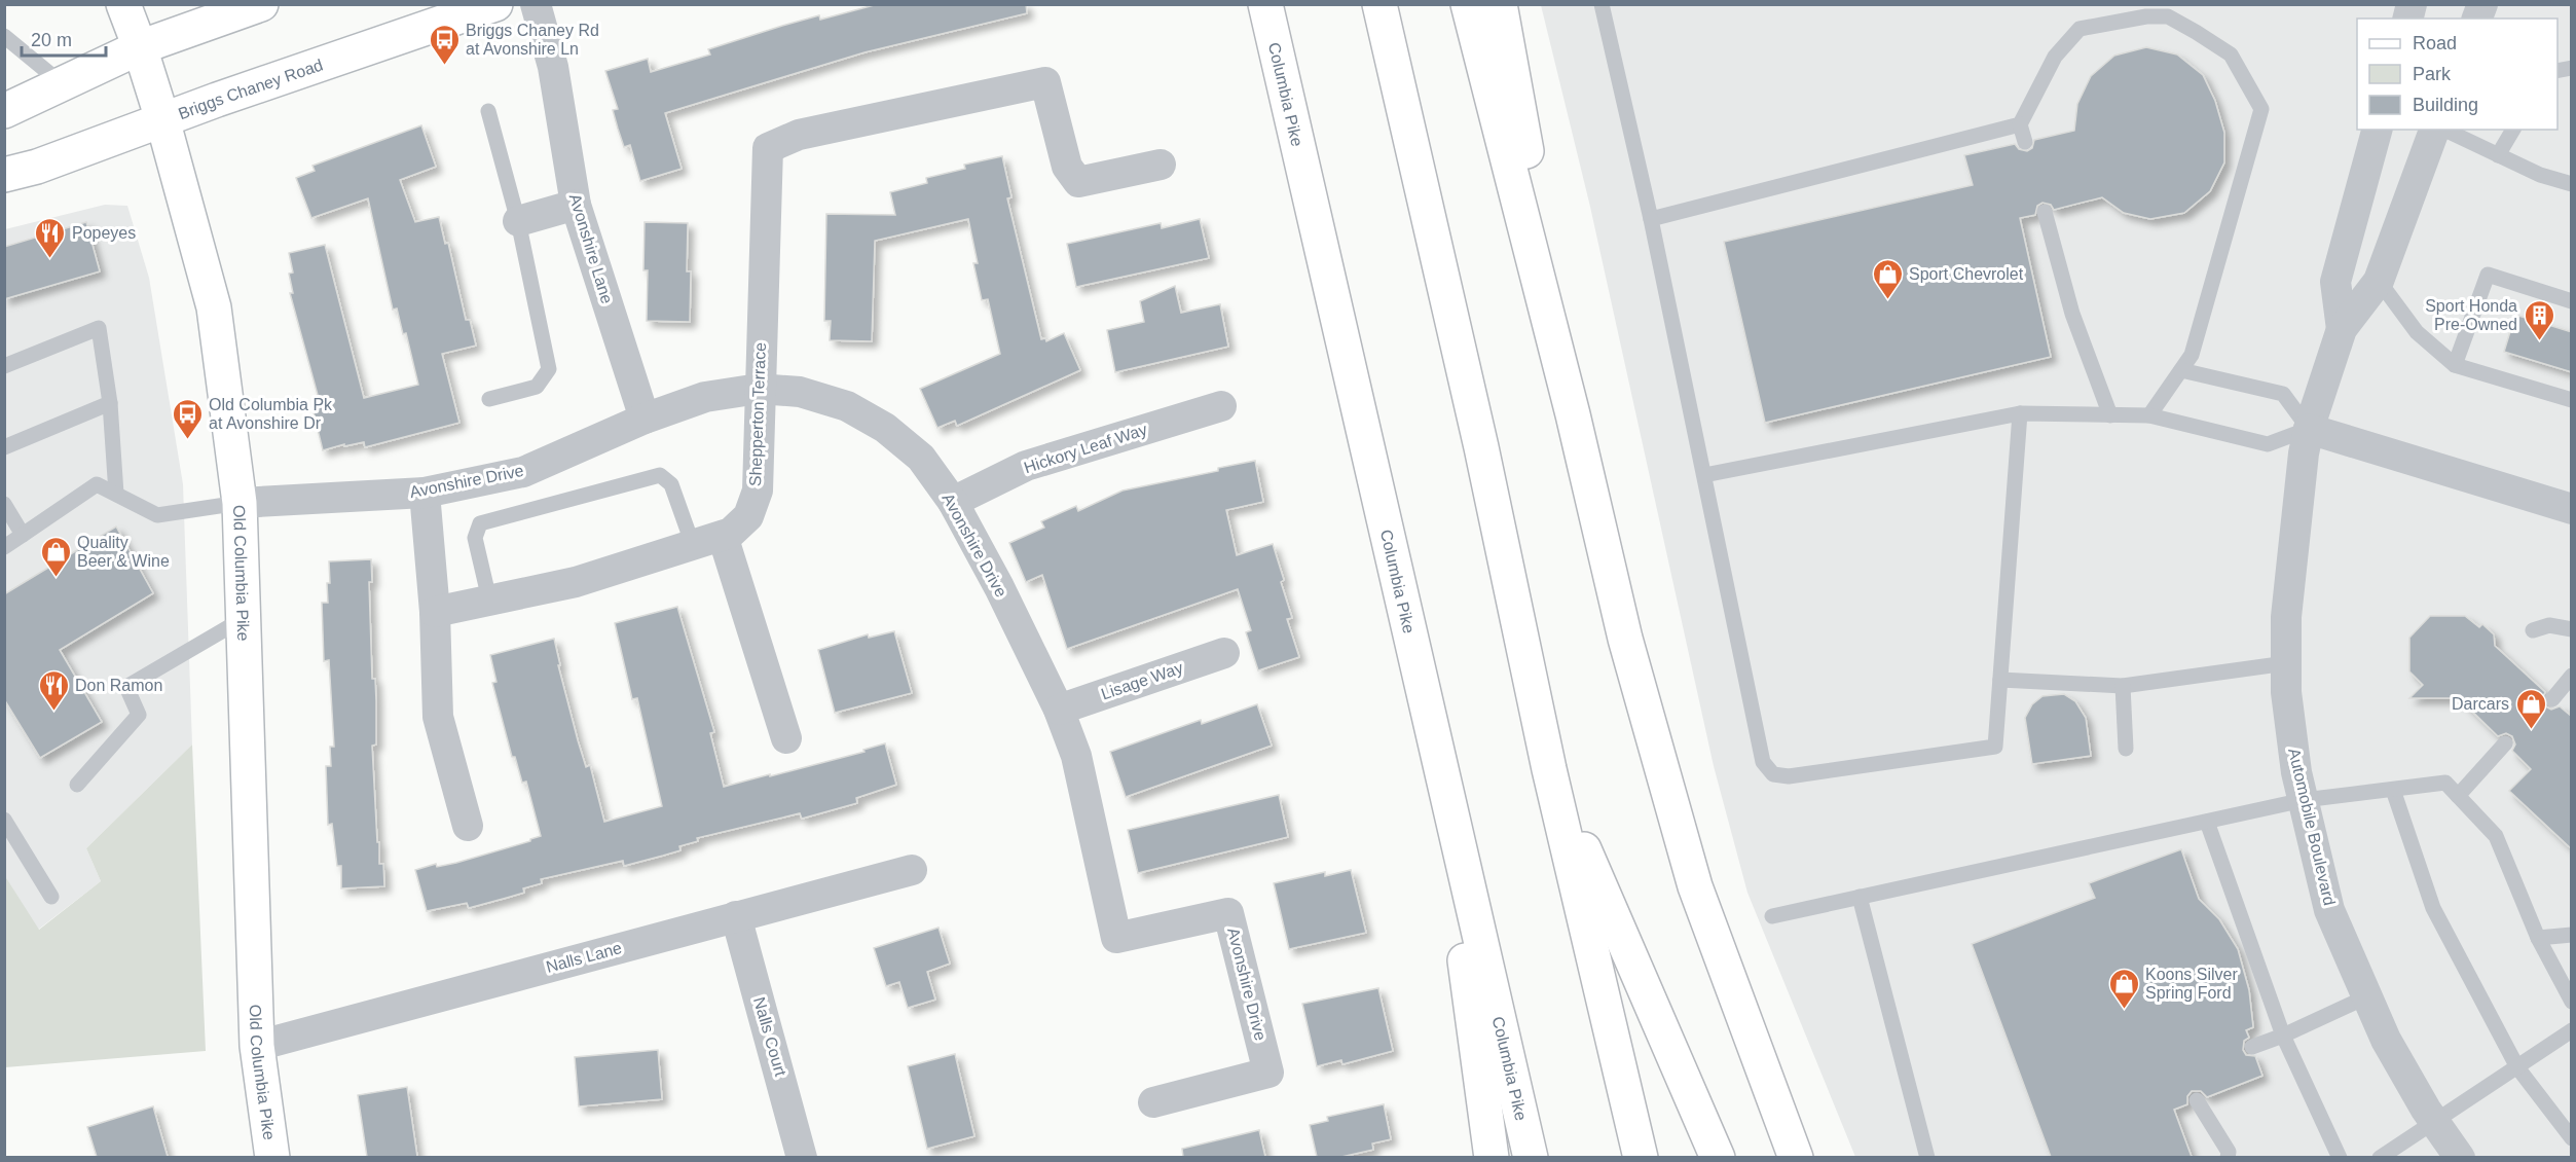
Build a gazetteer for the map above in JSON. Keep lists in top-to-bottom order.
{
  "streets": {
    "main road": ["Briggs Chaney Road", "Columbia Pike", "Old Columbia Pike"],
    "street": [
      "Avonshire Lane",
      "Shepperton Terrace",
      "Hickory Leaf Way",
      "Avonshire Drive",
      "Lisage Way",
      "Automobile Boulevard",
      "Nalls Lane",
      "Nalls Court"
    ]
  },
  "crossings": [
    ["Briggs Chaney Road", "Old Columbia Pike"],
    ["Avonshire Lane", "Avonshire Drive"],
    ["Shepperton Terrace", "Avonshire Drive"],
    ["Hickory Leaf Way", "Avonshire Drive"],
    ["Avonshire Drive", "Old Columbia Pike"],
    ["Avonshire Drive", "Lisage Way"],
    ["Old Columbia Pike", "Nalls Lane"],
    ["Nalls Lane", "Nalls Court"]
  ],
  "places": {
    "bus stop": ["Briggs Chaney Rd at Avonshire Ln", "Old Columbia Pk at Avonshire Dr"],
    "restaurant": ["Popeyes", "Don Ramon"],
    "shop": [
      "Sport Chevrolet",
      "Quality Beer & Wine",
      "Darcars",
      "Koons Silver Spring Ford"
    ],
    "building": ["Sport Honda Pre-Owned"]
  },
  "legend": ["Road", "Park", "Building"],
  "scale_bar": "20 m"
}
